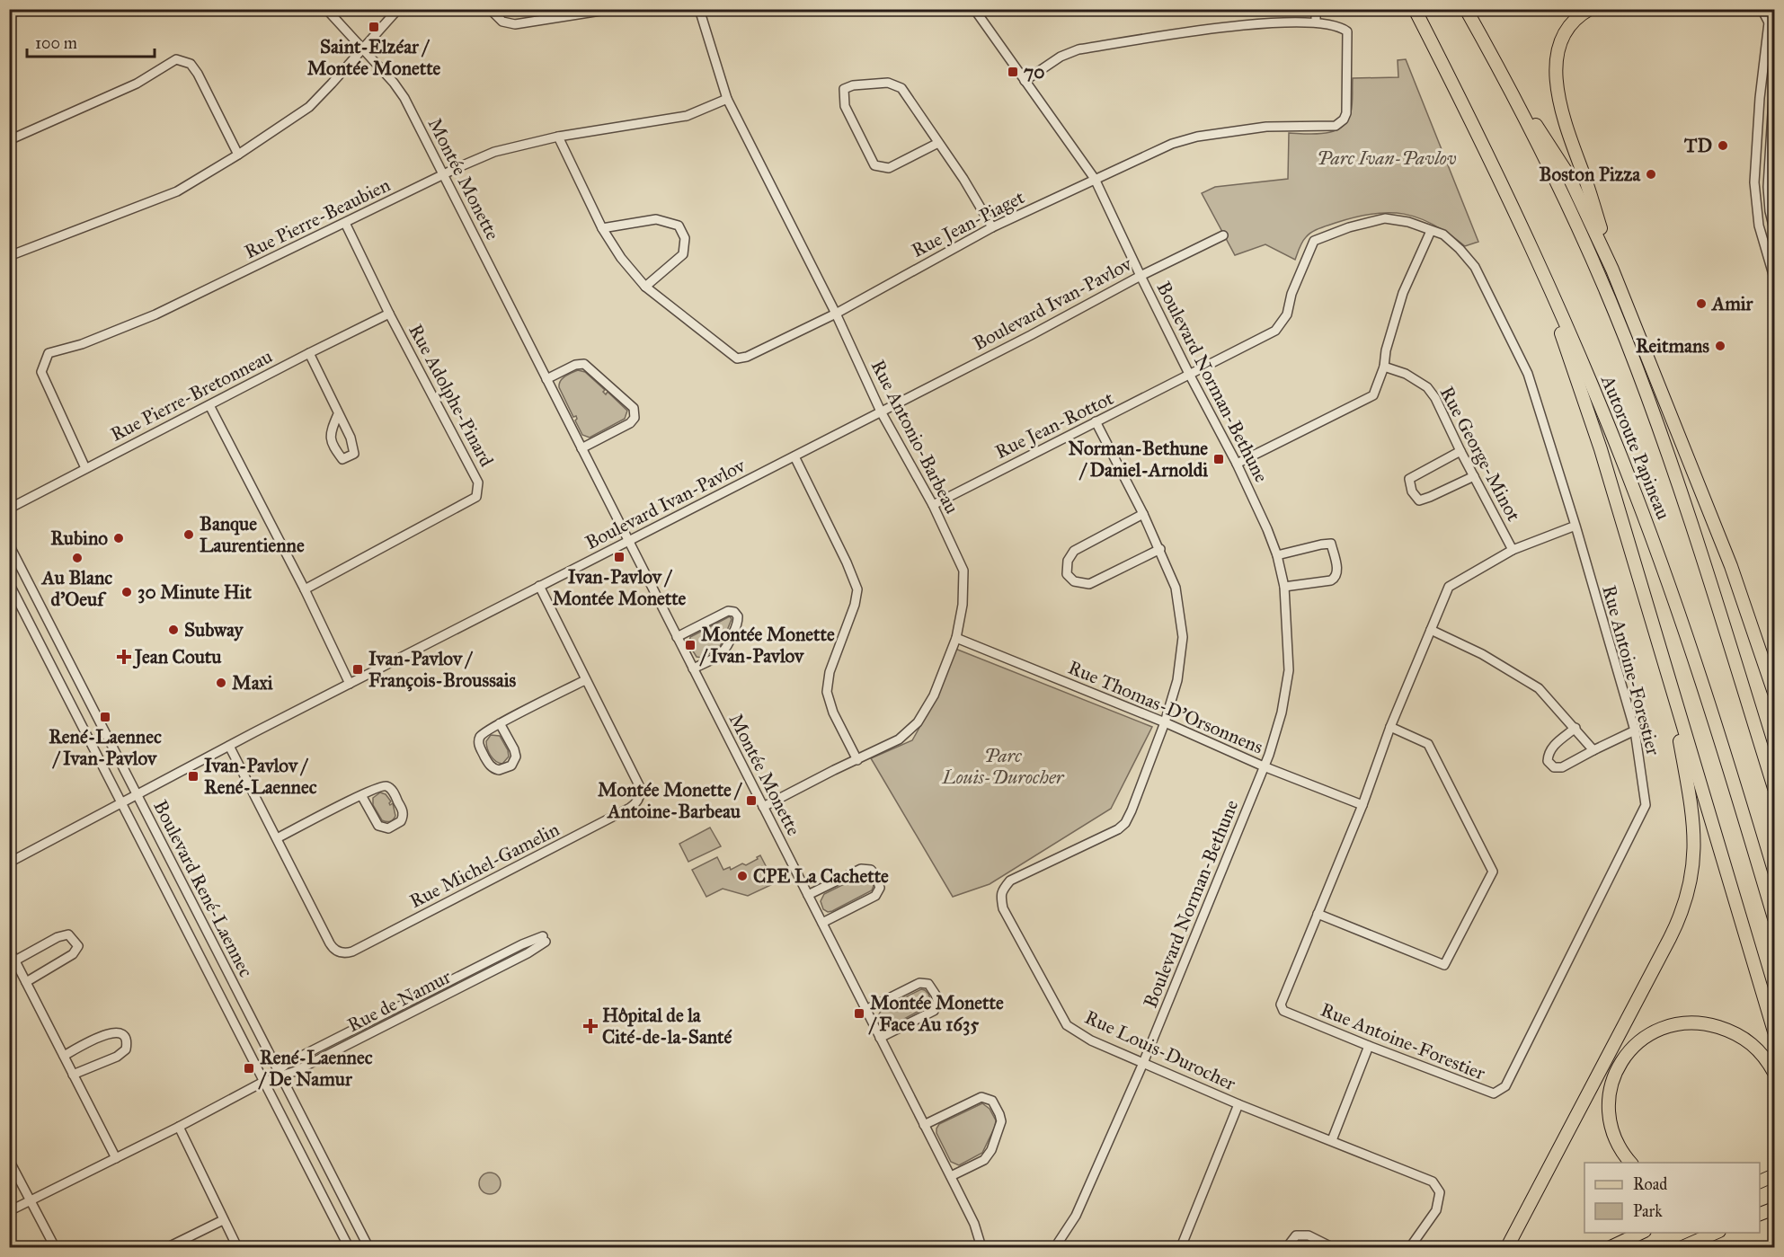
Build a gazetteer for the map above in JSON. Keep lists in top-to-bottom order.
{
  "streets": {
    "highway": ["Autoroute Papineau"],
    "street": [
      "Montée Monette",
      "Rue Pierre-Beaubien",
      "Rue Jean-Piaget",
      "Boulevard Ivan-Pavlov",
      "Boulevard Norman-Bethune",
      "Rue Pierre-Bretonneau",
      "Rue Adolphe-Pinard",
      "Rue Jean-Rottot",
      "Rue Antonio-Barbeau",
      "Rue George-Minot",
      "Rue Antoine-Forestier",
      "Rue Thomas-D'Orsonnens",
      "Rue Michel-Gamelin",
      "Boulevard René-Laennec",
      "Rue de Namur",
      "Rue Louis-Durocher"
    ]
  },
  "crossings": [
    ["Montée Monette", "Rue Pierre-Beaubien"],
    ["Montée Monette", "Boulevard Ivan-Pavlov"],
    ["Montée Monette", "Rue Antonio-Barbeau"],
    ["Rue Pierre-Beaubien", "Rue Jean-Piaget"],
    ["Rue Pierre-Beaubien", "Rue Pierre-Bretonneau"],
    ["Rue Pierre-Beaubien", "Rue Adolphe-Pinard"],
    ["Rue Pierre-Beaubien", "Rue Antonio-Barbeau"],
    ["Rue Jean-Piaget", "Boulevard Norman-Bethune"],
    ["Rue Jean-Piaget", "Rue Antonio-Barbeau"],
    ["Boulevard Ivan-Pavlov", "Boulevard Norman-Bethune"],
    ["Boulevard Ivan-Pavlov", "Rue Antonio-Barbeau"],
    ["Boulevard Ivan-Pavlov", "Rue Michel-Gamelin"],
    ["Boulevard Ivan-Pavlov", "Boulevard René-Laennec"],
    ["Boulevard Norman-Bethune", "Rue Jean-Rottot"],
    ["Boulevard Norman-Bethune", "Rue Antoine-Forestier"],
    ["Boulevard Norman-Bethune", "Rue Thomas-D'Orsonnens"],
    ["Boulevard Norman-Bethune", "Rue Louis-Durocher"],
    ["Rue Pierre-Bretonneau", "Rue Adolphe-Pinard"],
    ["Rue Jean-Rottot", "Rue Antonio-Barbeau"],
    ["Rue Jean-Rottot", "Rue Antoine-Forestier"],
    ["Rue Jean-Rottot", "Rue Louis-Durocher"],
    ["Rue Antonio-Barbeau", "Rue Thomas-D'Orsonnens"],
    ["Rue George-Minot", "Rue Antoine-Forestier"],
    ["Rue Antoine-Forestier", "Rue Thomas-D'Orsonnens"],
    ["Rue Thomas-D'Orsonnens", "Rue Louis-Durocher"],
    ["Boulevard René-Laennec", "Rue de Namur"]
  ],
  "parks": ["Parc Ivan-Pavlov", "Parc Louis-Durocher"],
  "places": {
    "transit": [
      "Saint-Elzéar / Montée Monette",
      "70",
      "Norman-Bethune / Daniel-Arnoldi",
      "Ivan-Pavlov / Montée Monette",
      "Montée Monette / Ivan-Pavlov",
      "Ivan-Pavlov / François-Broussais",
      "René-Laennec / Ivan-Pavlov",
      "Ivan-Pavlov / René-Laennec",
      "Montée Monette / Antoine-Barbeau",
      "Montée Monette / Face Au 1635",
      "René-Laennec / De Namur"
    ],
    "other": [
      "TD",
      "Boston Pizza",
      "Amir",
      "Reitmans",
      "Banque Laurentienne",
      "Rubino",
      "Au Blanc d'Oeuf",
      "30 Minute Hit",
      "Subway",
      "Maxi",
      "CPE La Cachette"
    ],
    "health": ["Jean Coutu", "Hôpital de la Cité-de-la-Santé"]
  },
  "legend": ["Road", "Park"],
  "scale_bar": "100 m"
}
